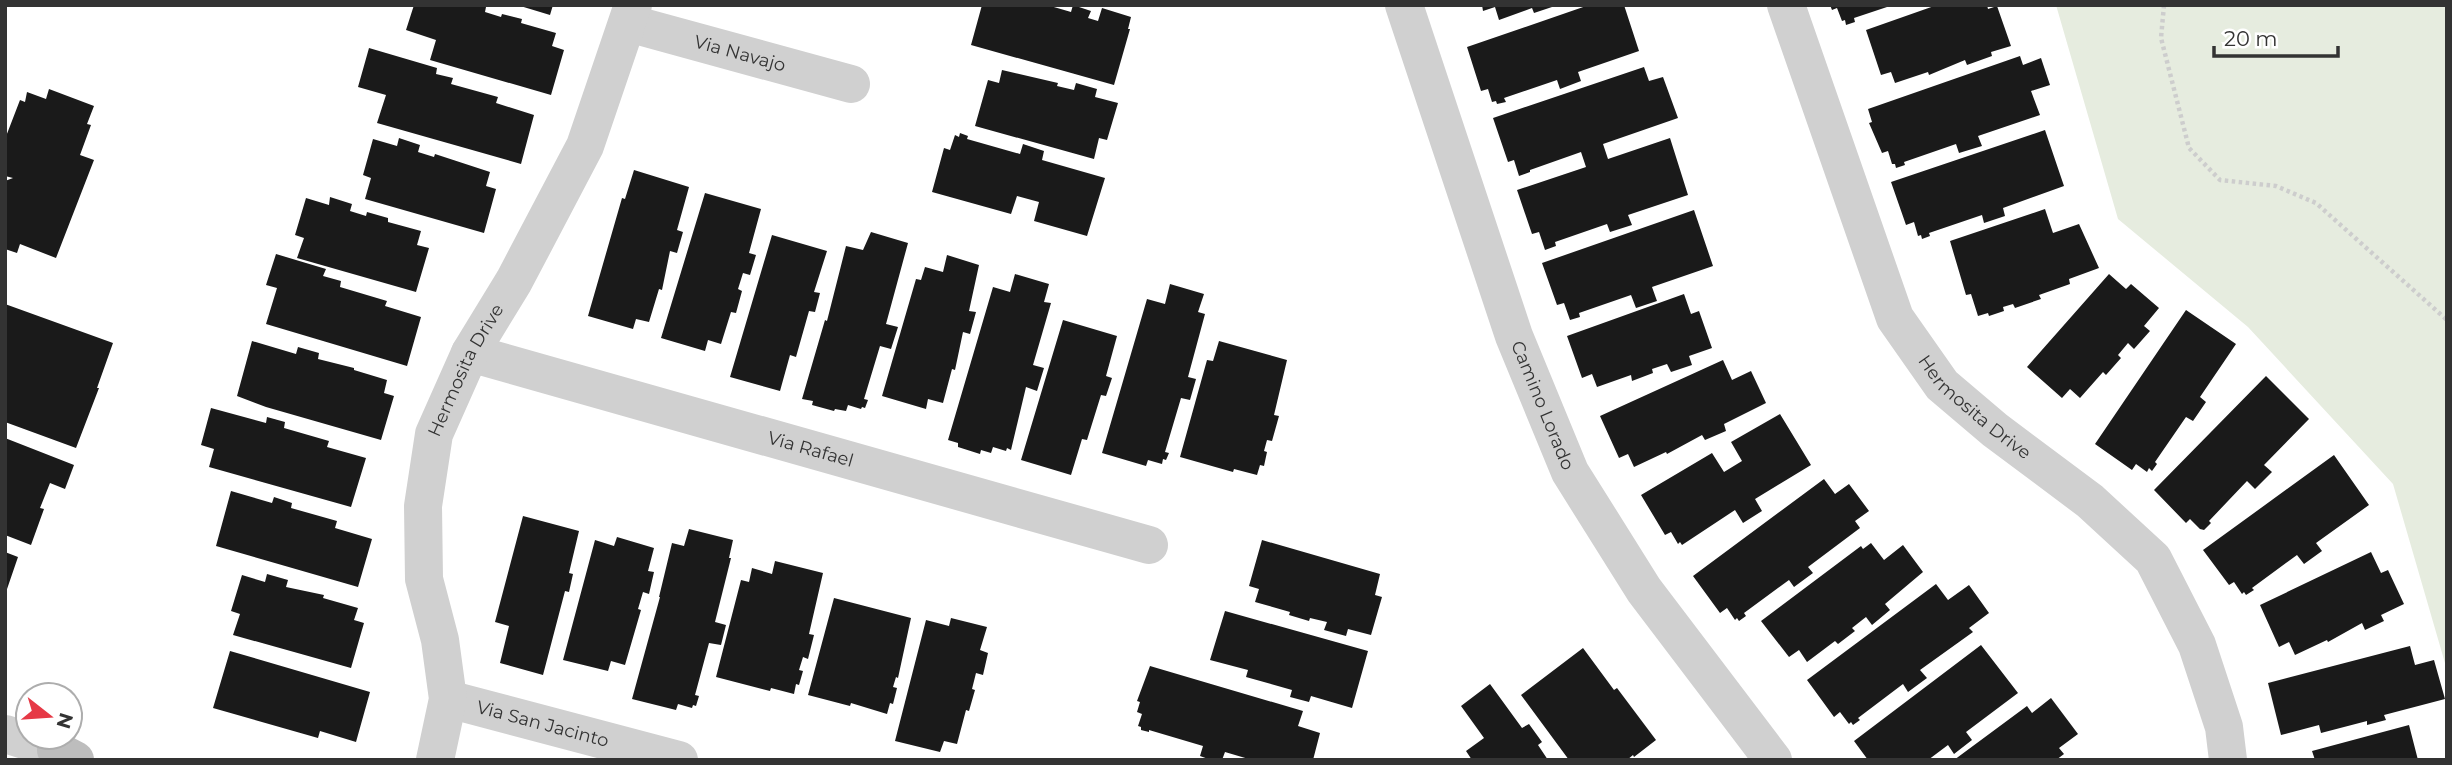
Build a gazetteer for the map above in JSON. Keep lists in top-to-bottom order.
{
  "streets": {
    "street": [
      "Via Navajo",
      "Hermosita Drive",
      "Camino Lorado",
      "Via Rafael",
      "Via San Jacinto"
    ]
  },
  "crossings": [
    ["Via Navajo", "Hermosita Drive"],
    ["Hermosita Drive", "Via Rafael"],
    ["Hermosita Drive", "Via San Jacinto"]
  ],
  "scale_bar": "20 m",
  "north": "right"
}
